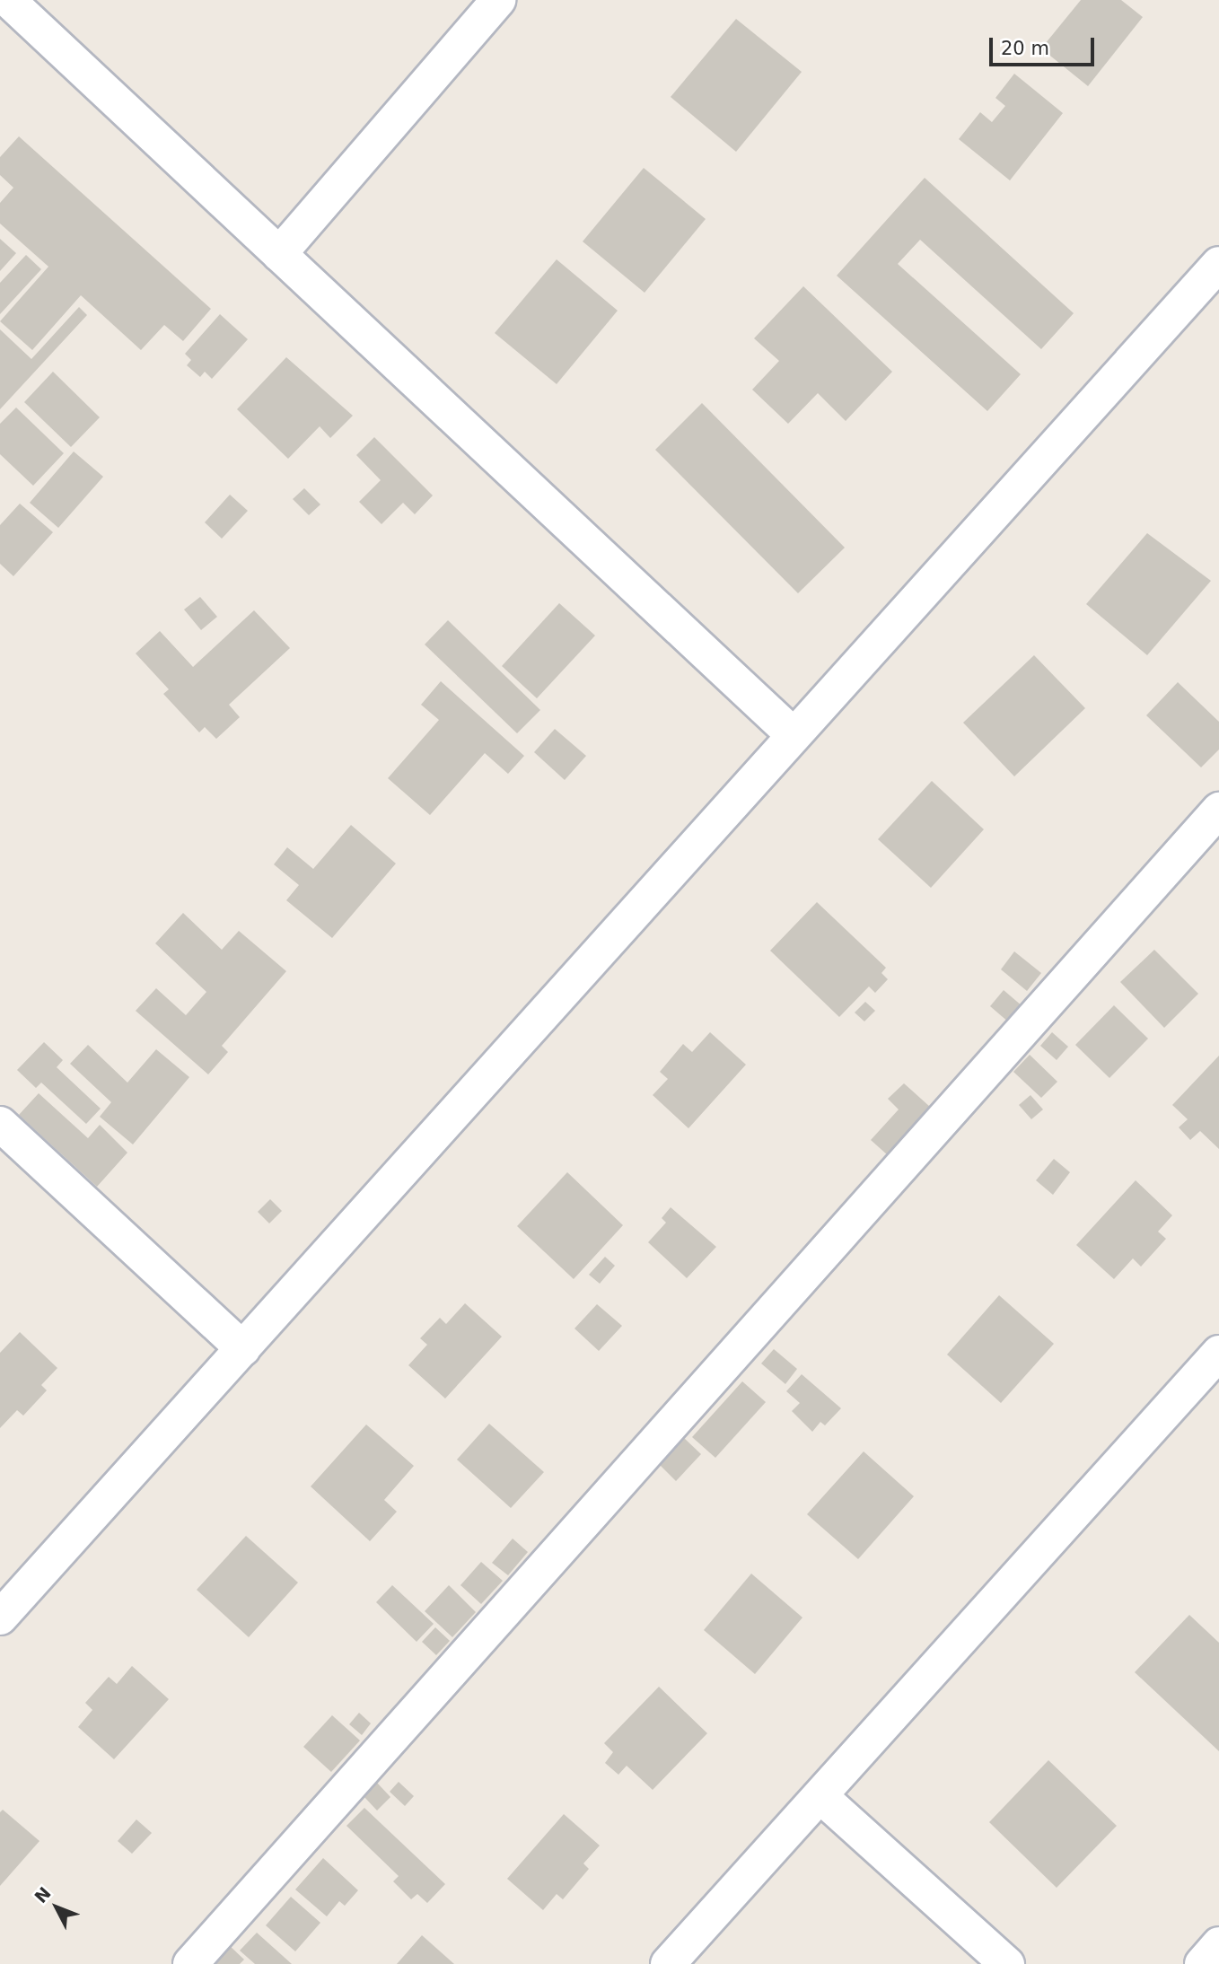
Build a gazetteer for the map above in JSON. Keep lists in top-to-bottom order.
{
  "scale_bar": "20 m",
  "north": "top left"
}
